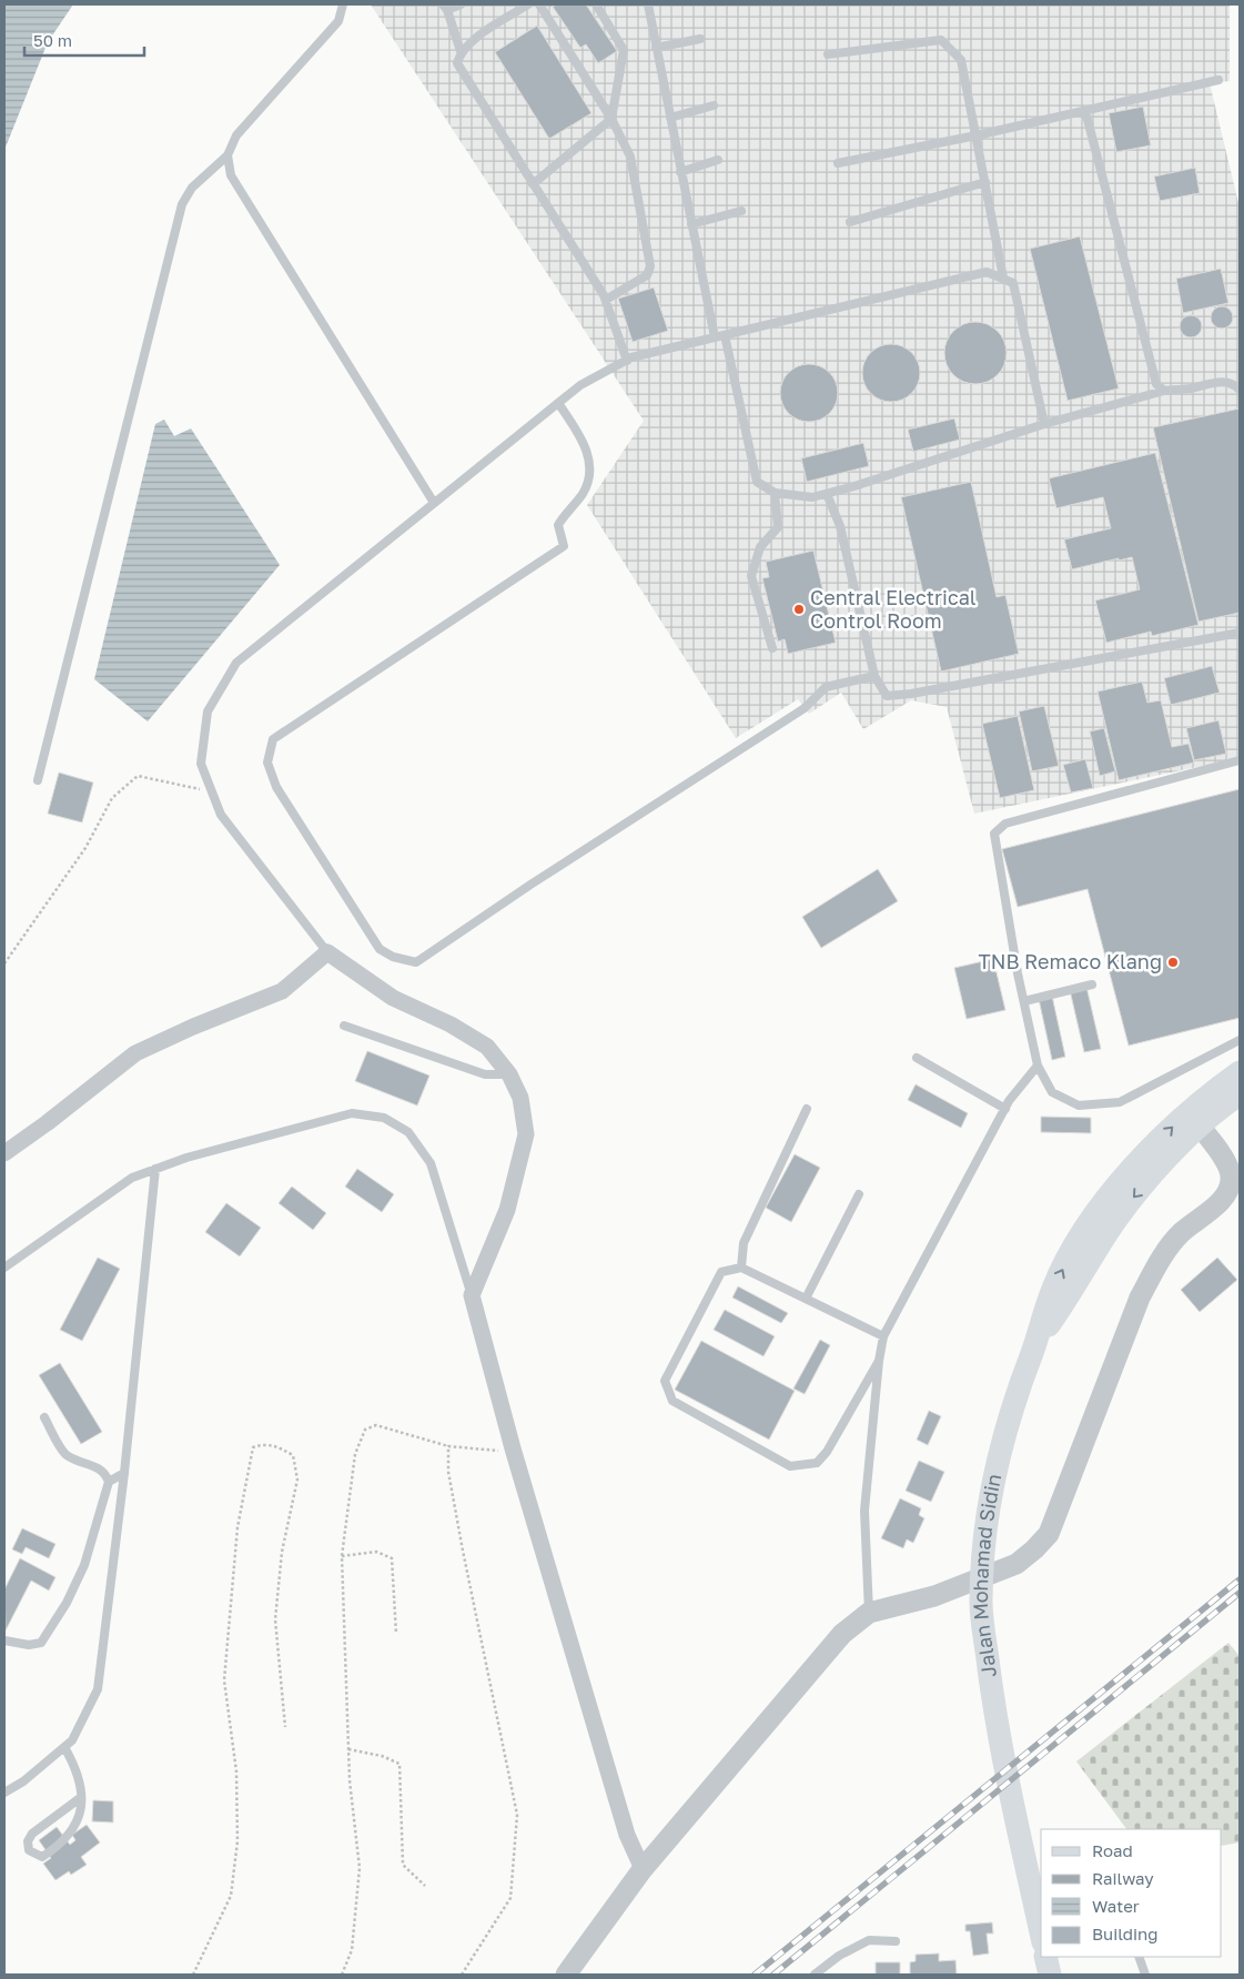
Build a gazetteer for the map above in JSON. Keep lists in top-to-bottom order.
{
  "streets": {
    "main road": ["Jalan Mohamad Sidin"]
  },
  "places": ["Central Electrical Control Room", "TNB Remaco Klang"],
  "legend": [
    "Road",
    "Railway",
    "Water",
    "Building"
  ],
  "scale_bar": "50 m"
}
